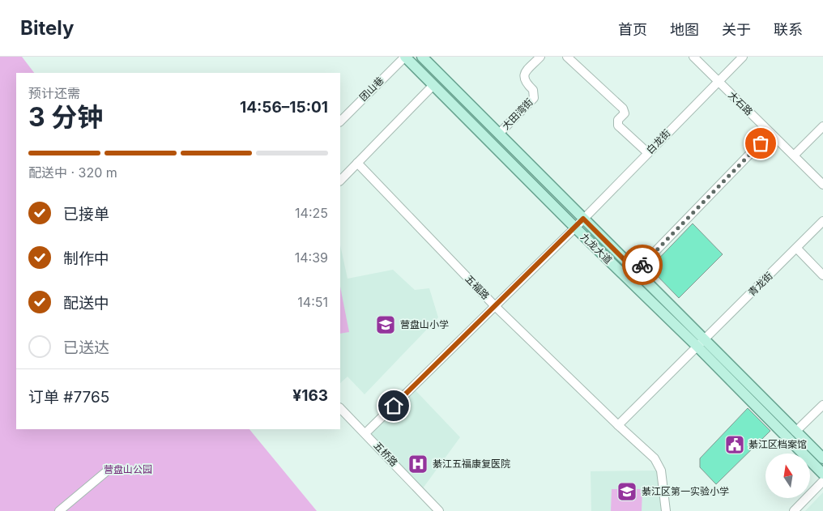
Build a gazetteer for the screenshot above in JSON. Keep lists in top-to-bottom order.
{
  "streets": {
    "main road": ["九龙大道"],
    "street": [
      "团山巷",
      "大石路",
      "大田湾街",
      "白龙街",
      "青龙街",
      "五福路",
      "五桥路"
    ]
  },
  "crossings": [
    ["团山巷", "九龙大道"],
    ["大石路", "白龙街"],
    ["大田湾街", "九龙大道"],
    ["白龙街", "九龙大道"],
    ["白龙街", "五桥路"],
    ["九龙大道", "青龙街"],
    ["九龙大道", "五桥路"],
    ["五福路", "五桥路"]
  ],
  "parks": ["营盘山公园"],
  "places": {
    "school or university": ["营盘山小学", "綦江区第一实验小学"],
    "public building": ["綦江区档案馆"],
    "hospital": ["綦江五福康复医院"]
  },
  "north": "top",
  "page": {
    "header": "Bitely",
    "nav": [
      "首页",
      "地图",
      "关于",
      "联系"
    ],
    "heading": ["3 分钟", "预计还需", "14:56–15:01"],
    "panel": ["订单 #7765", "¥163"],
    "bar": "配送中 · 320 m",
    "list": [
      ["已接单", "14:25"],
      ["制作中", "14:39"],
      ["配送中", "14:51"],
      "已送达"
    ]
  }
}
